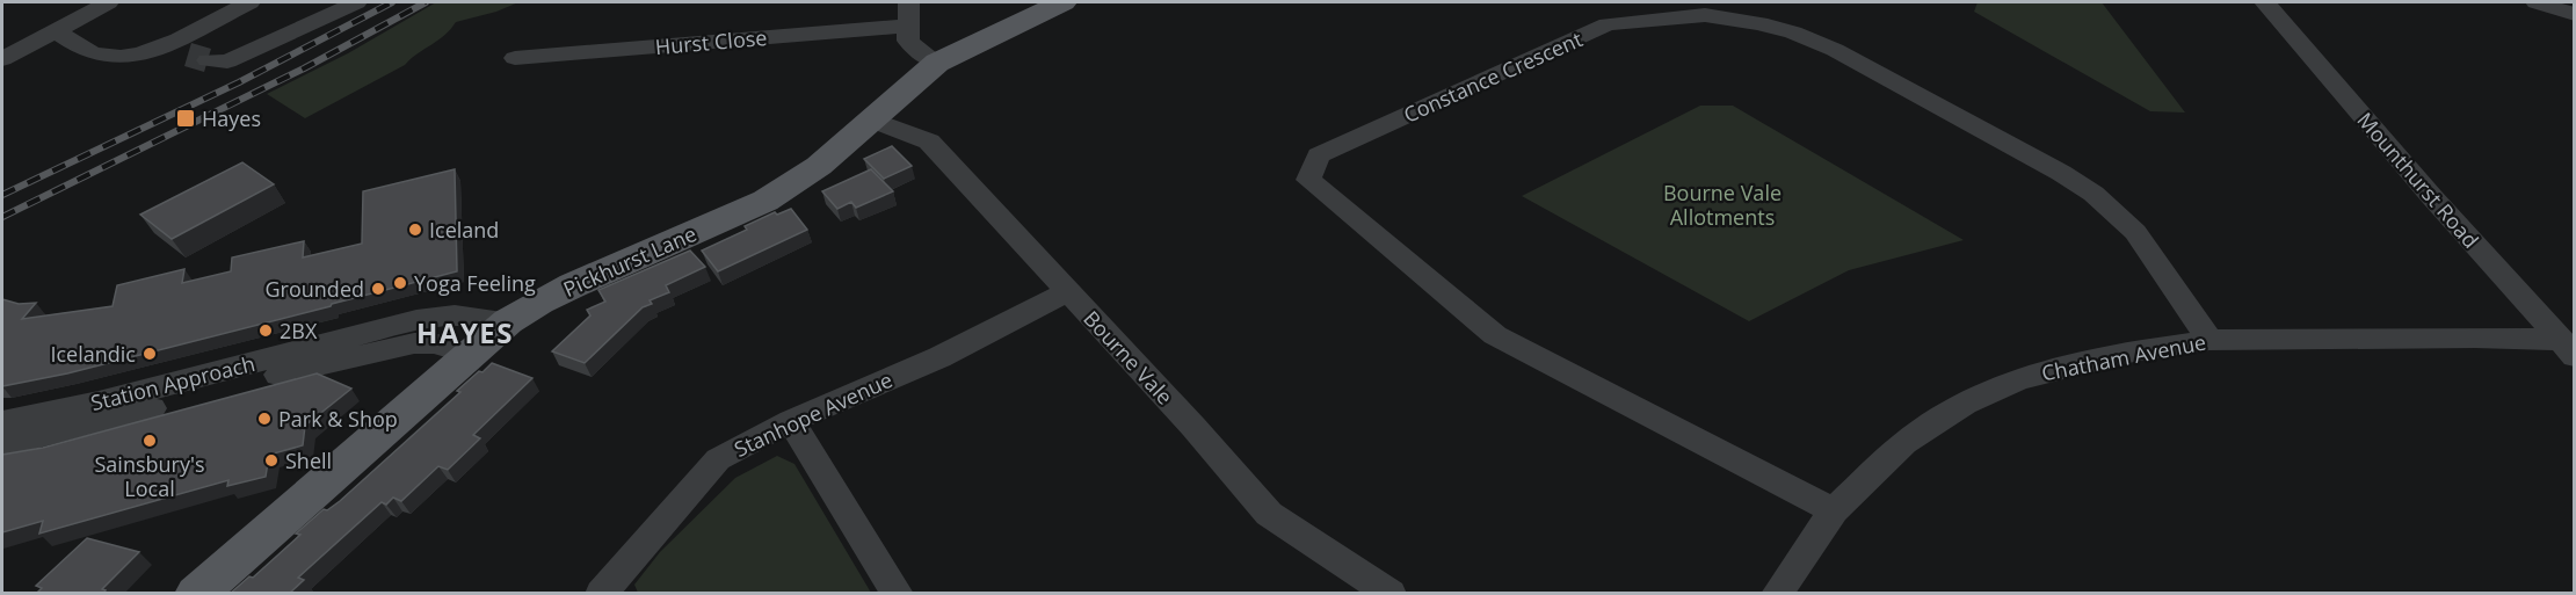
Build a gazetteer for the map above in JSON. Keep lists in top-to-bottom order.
{
  "streets": {
    "main road": ["Pickhurst Lane"],
    "street": [
      "Hurst Close",
      "Constance Crescent",
      "Mounthurst Road",
      "Bourne Vale",
      "Chatham Avenue",
      "Station Approach",
      "Stanhope Avenue"
    ]
  },
  "crossings": [
    ["Constance Crescent", "Chatham Avenue"],
    ["Mounthurst Road", "Chatham Avenue"],
    ["Pickhurst Lane", "Bourne Vale"],
    ["Pickhurst Lane", "Station Approach"],
    ["Bourne Vale", "Stanhope Avenue"]
  ],
  "districts": ["HAYES"],
  "parks": ["Bourne Vale Allotments"],
  "places": {
    "transit": ["Hayes"],
    "other": [
      "Iceland",
      "Yoga Feeling",
      "Grounded",
      "2BX",
      "Icelandic",
      "Park & Shop",
      "Sainsbury's Local",
      "Shell"
    ]
  }
}
